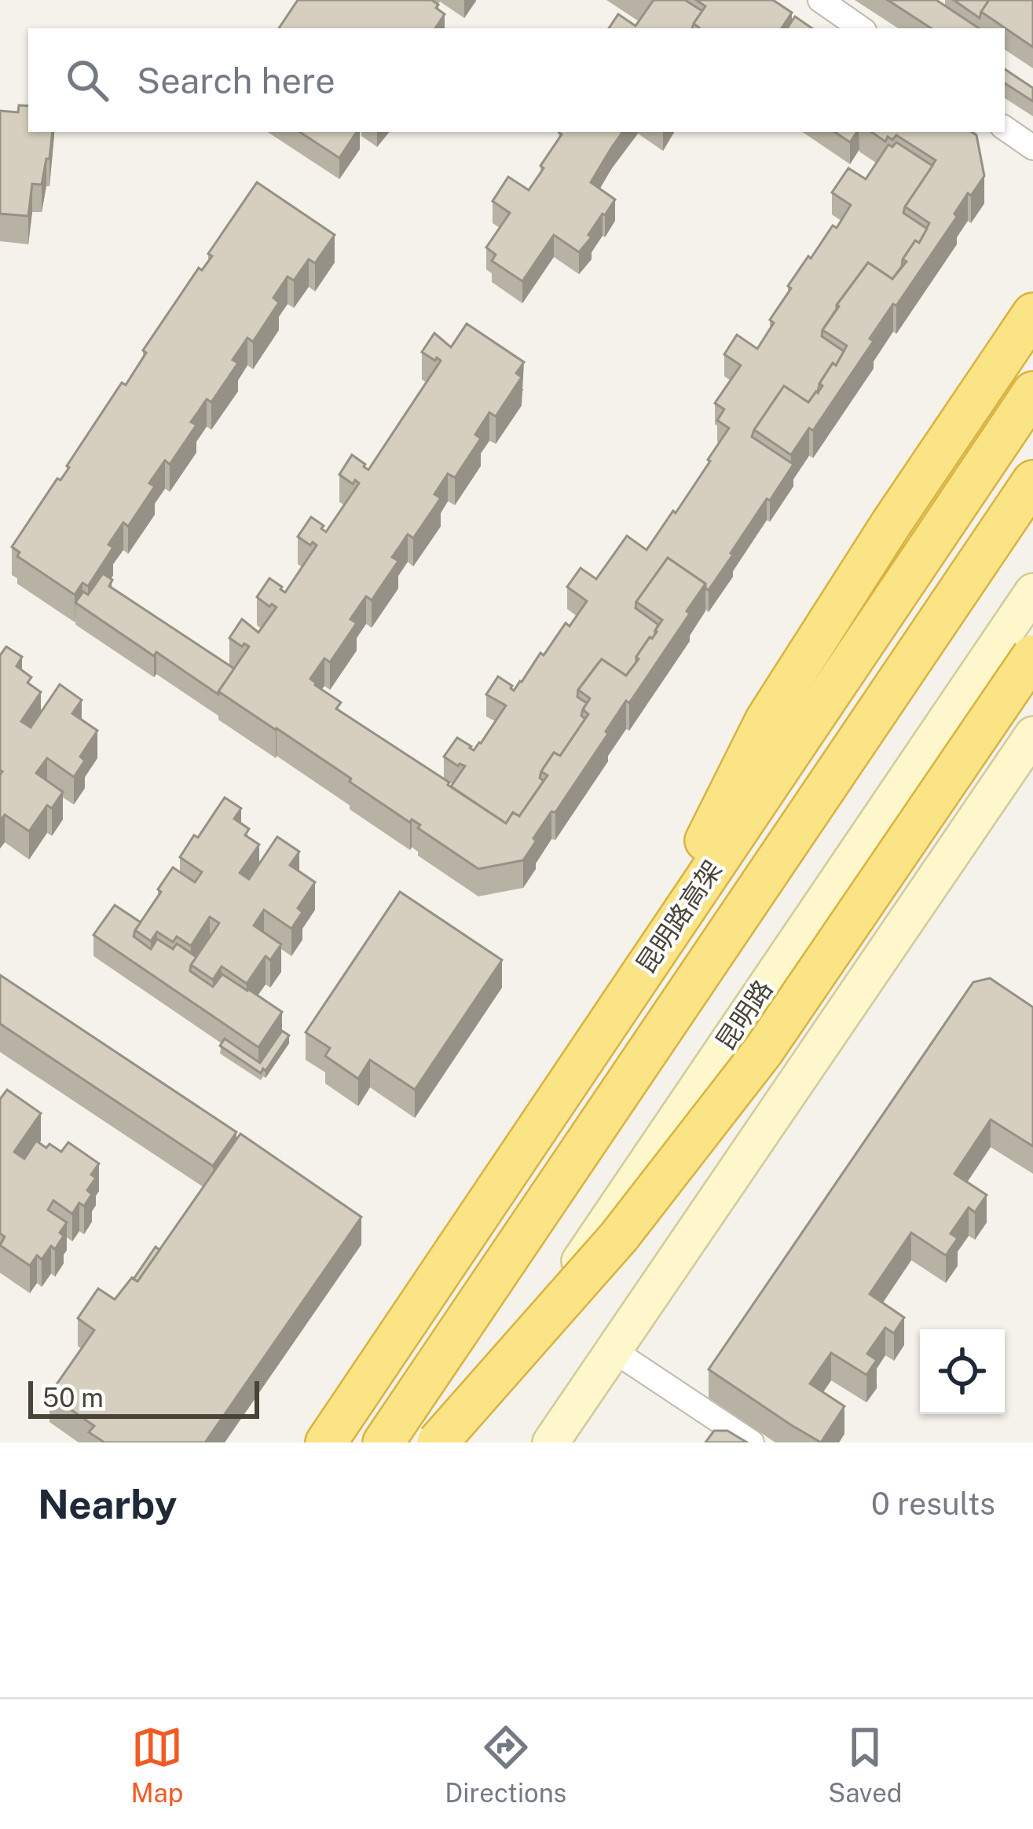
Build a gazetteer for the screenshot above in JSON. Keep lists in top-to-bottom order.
{
  "streets": {
    "highway": ["昆明路高架"],
    "main road": ["昆明路"]
  },
  "scale_bar": "50 m",
  "page": {
    "search": "Search here",
    "scale": "50 m",
    "heading": ["Nearby", "0 results"],
    "nav": ["Map", "Directions", "Saved"]
  }
}
